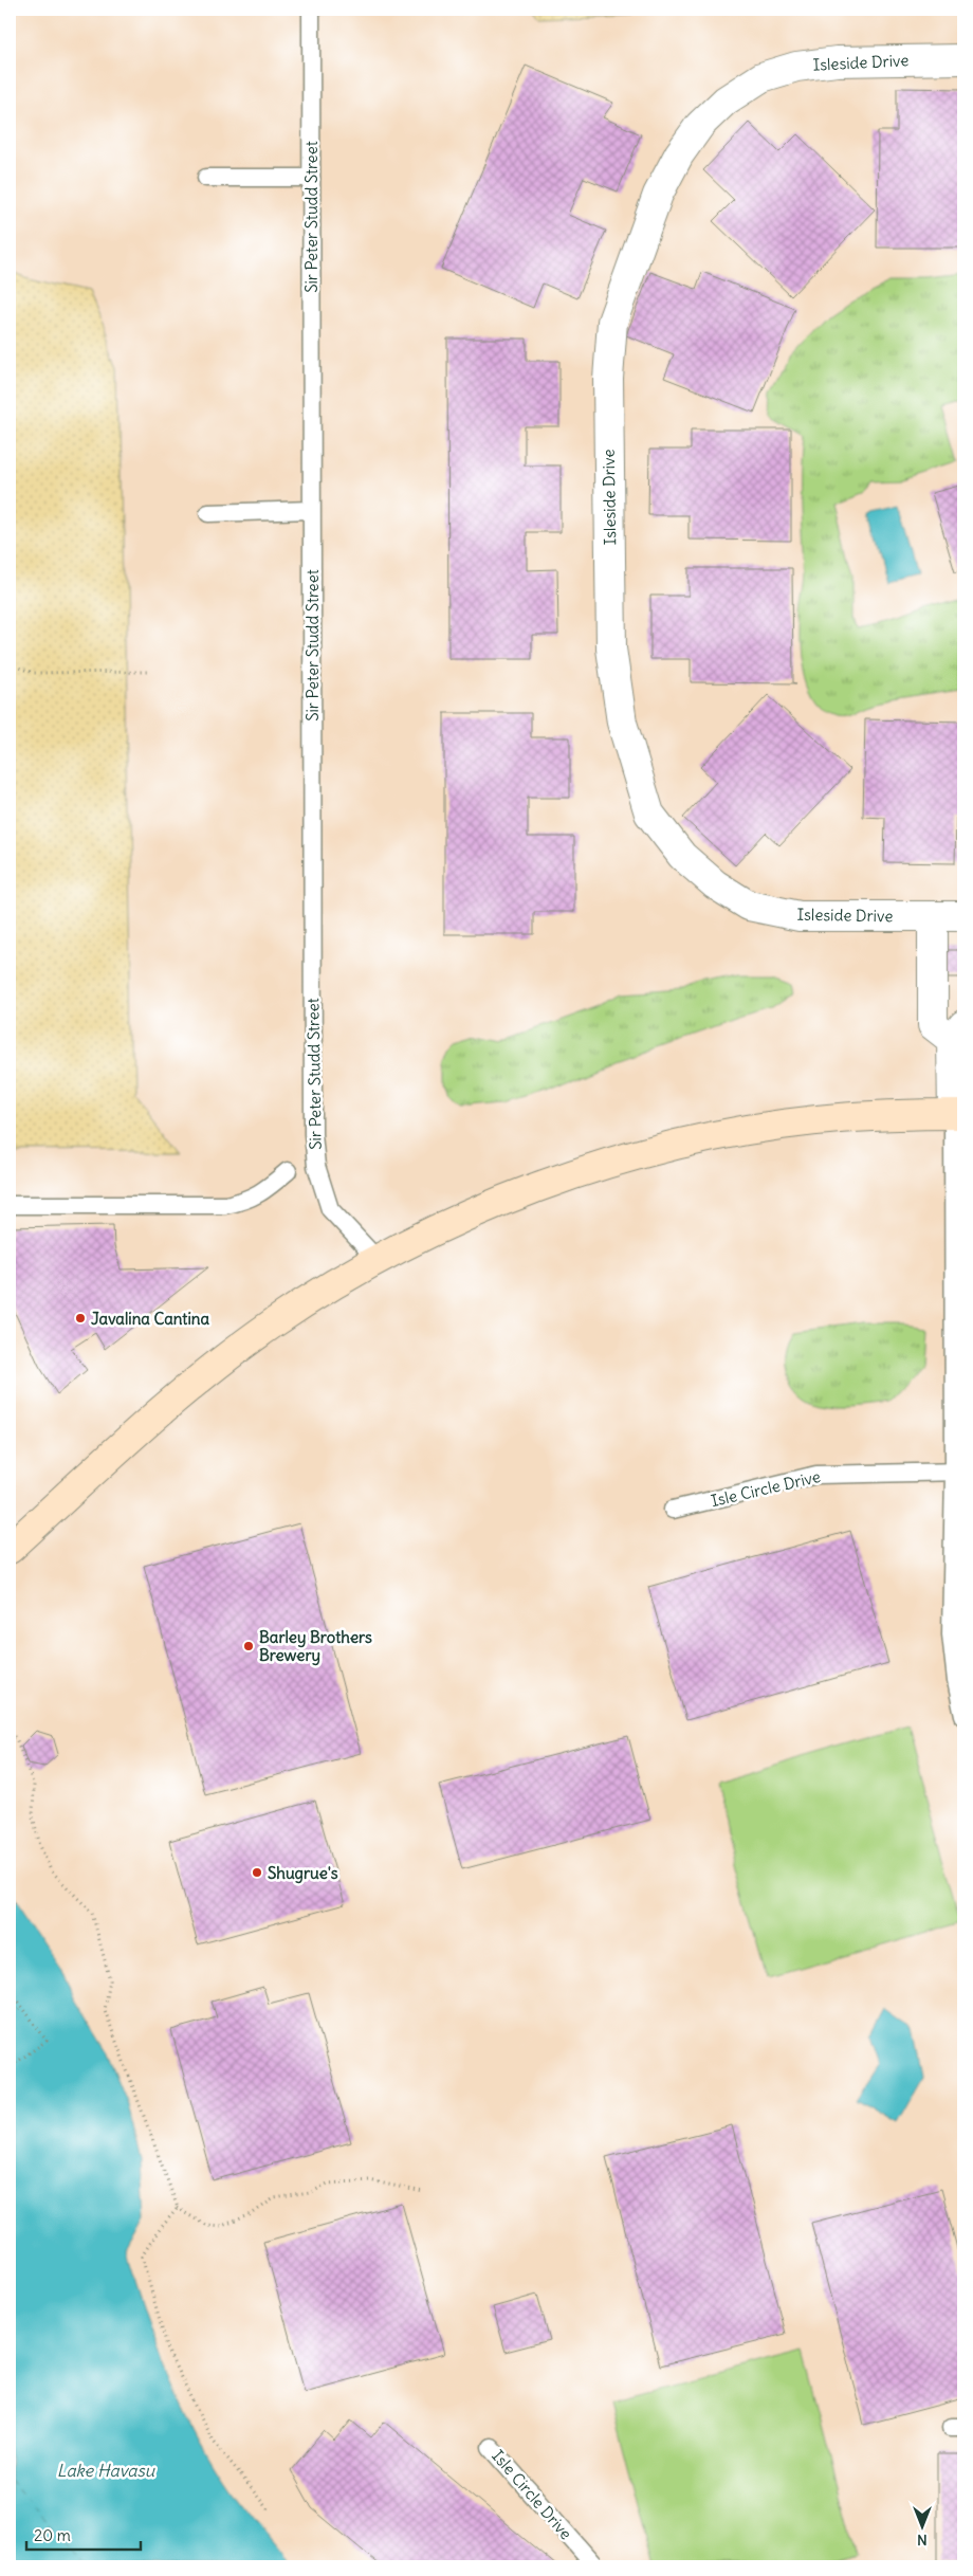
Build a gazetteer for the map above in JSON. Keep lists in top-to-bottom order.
{
  "streets": {
    "street": ["Isleside Drive"],
    "lane": ["Sir Peter Studd Street", "Isle Circle Drive"]
  },
  "water": ["Lake Havasu"],
  "places": ["Javalina Cantina", "Barley Brothers Brewery", "Shugrue's"],
  "scale_bar": "20 m",
  "north": "bottom"
}
